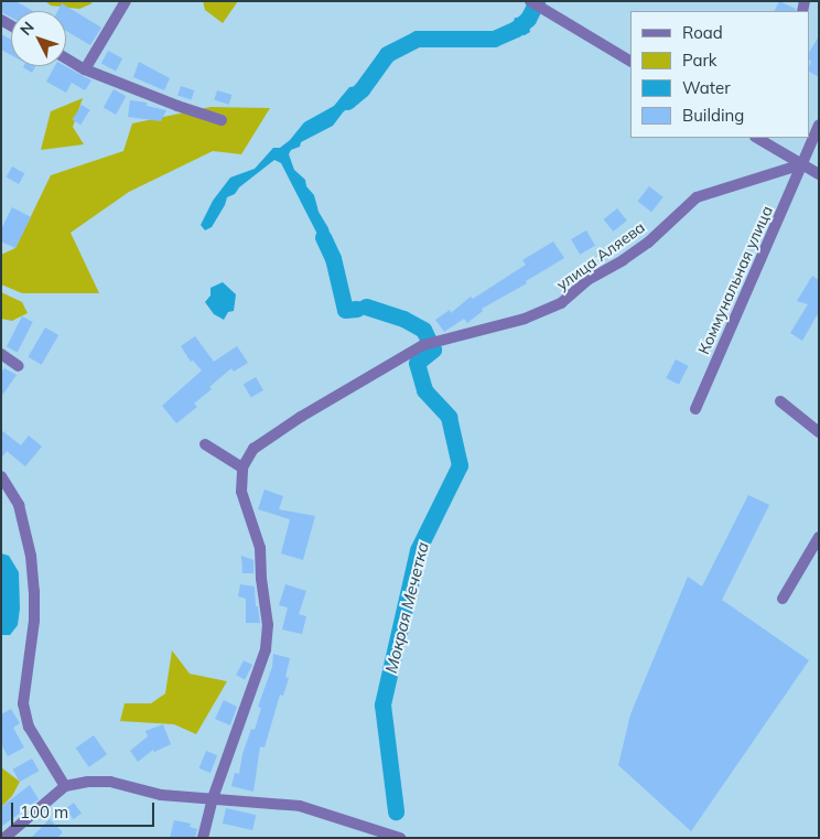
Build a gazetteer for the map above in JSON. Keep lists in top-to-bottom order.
{
  "streets": {
    "street": ["улица Аляева", "Коммунальная улица"]
  },
  "crossings": [
    ["улица Аляева", "Коммунальная улица"]
  ],
  "water": ["Мокрая Мечетка"],
  "legend": [
    "Road",
    "Park",
    "Water",
    "Building"
  ],
  "scale_bar": "100 m",
  "north": "top left"
}
